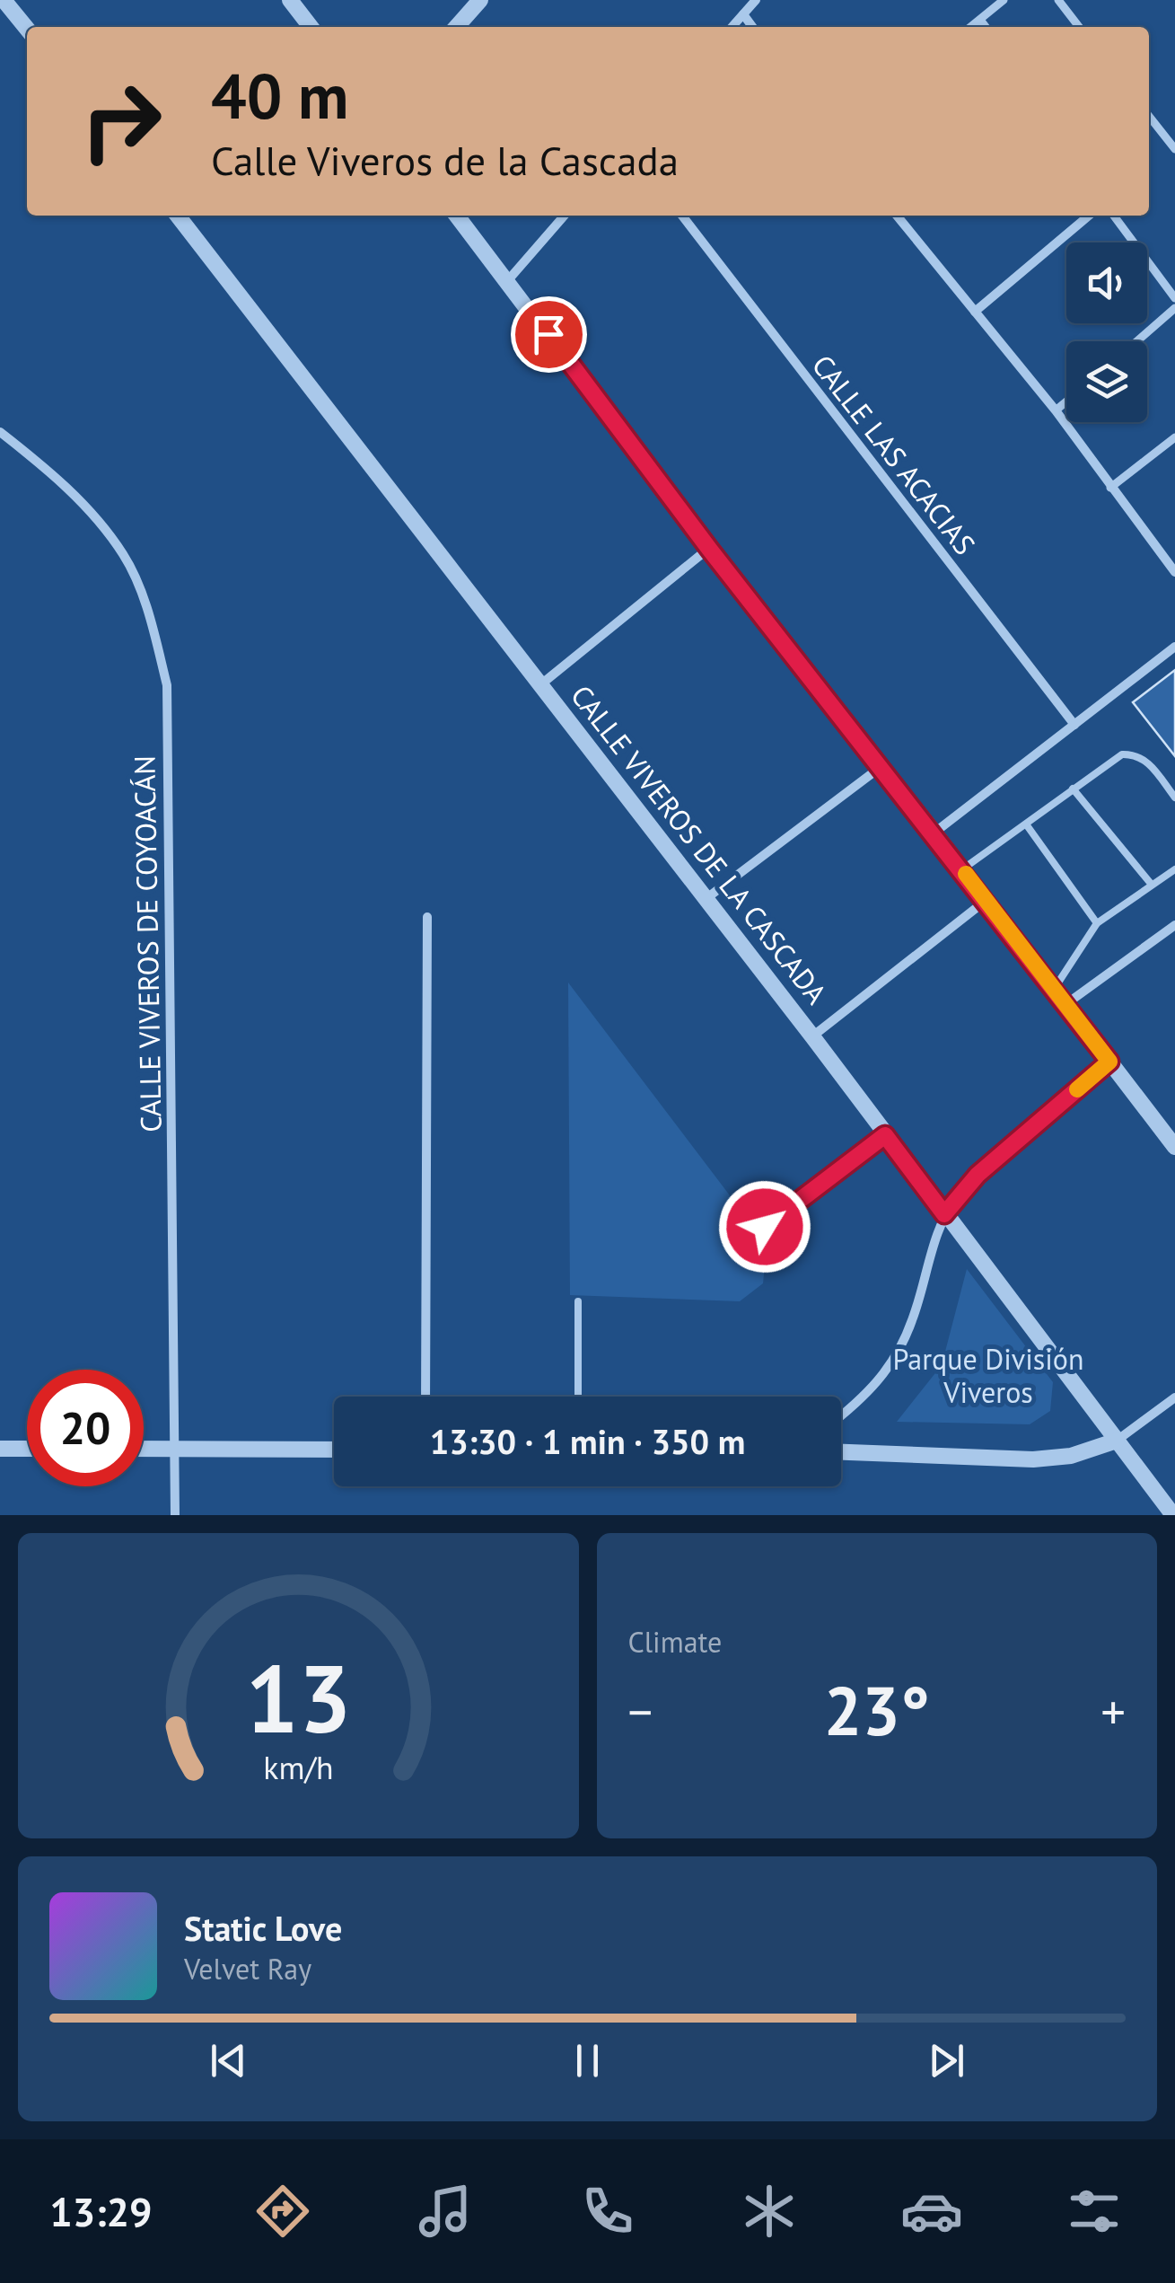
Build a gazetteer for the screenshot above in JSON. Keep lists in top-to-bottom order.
{
  "streets": {
    "street": ["CALLE LAS ACACIAS", "CALLE VIVEROS DE LA CASCADA", "CALLE VIVEROS DE COYOACÁN"]
  },
  "parks": ["Parque División Viveros"],
  "page": {
    "turn": ["40 m", "Calle Viveros de la Cascada"],
    "limit": "20",
    "trip": "13:30 · 1 min · 350 m",
    "tile": "Climate",
    "heat": ["−", "23°", "+"],
    "song": ["Static Love", "Velvet Ray"],
    "tabs": "13:29",
    "gauge": ["13", "km/h"]
  }
}
